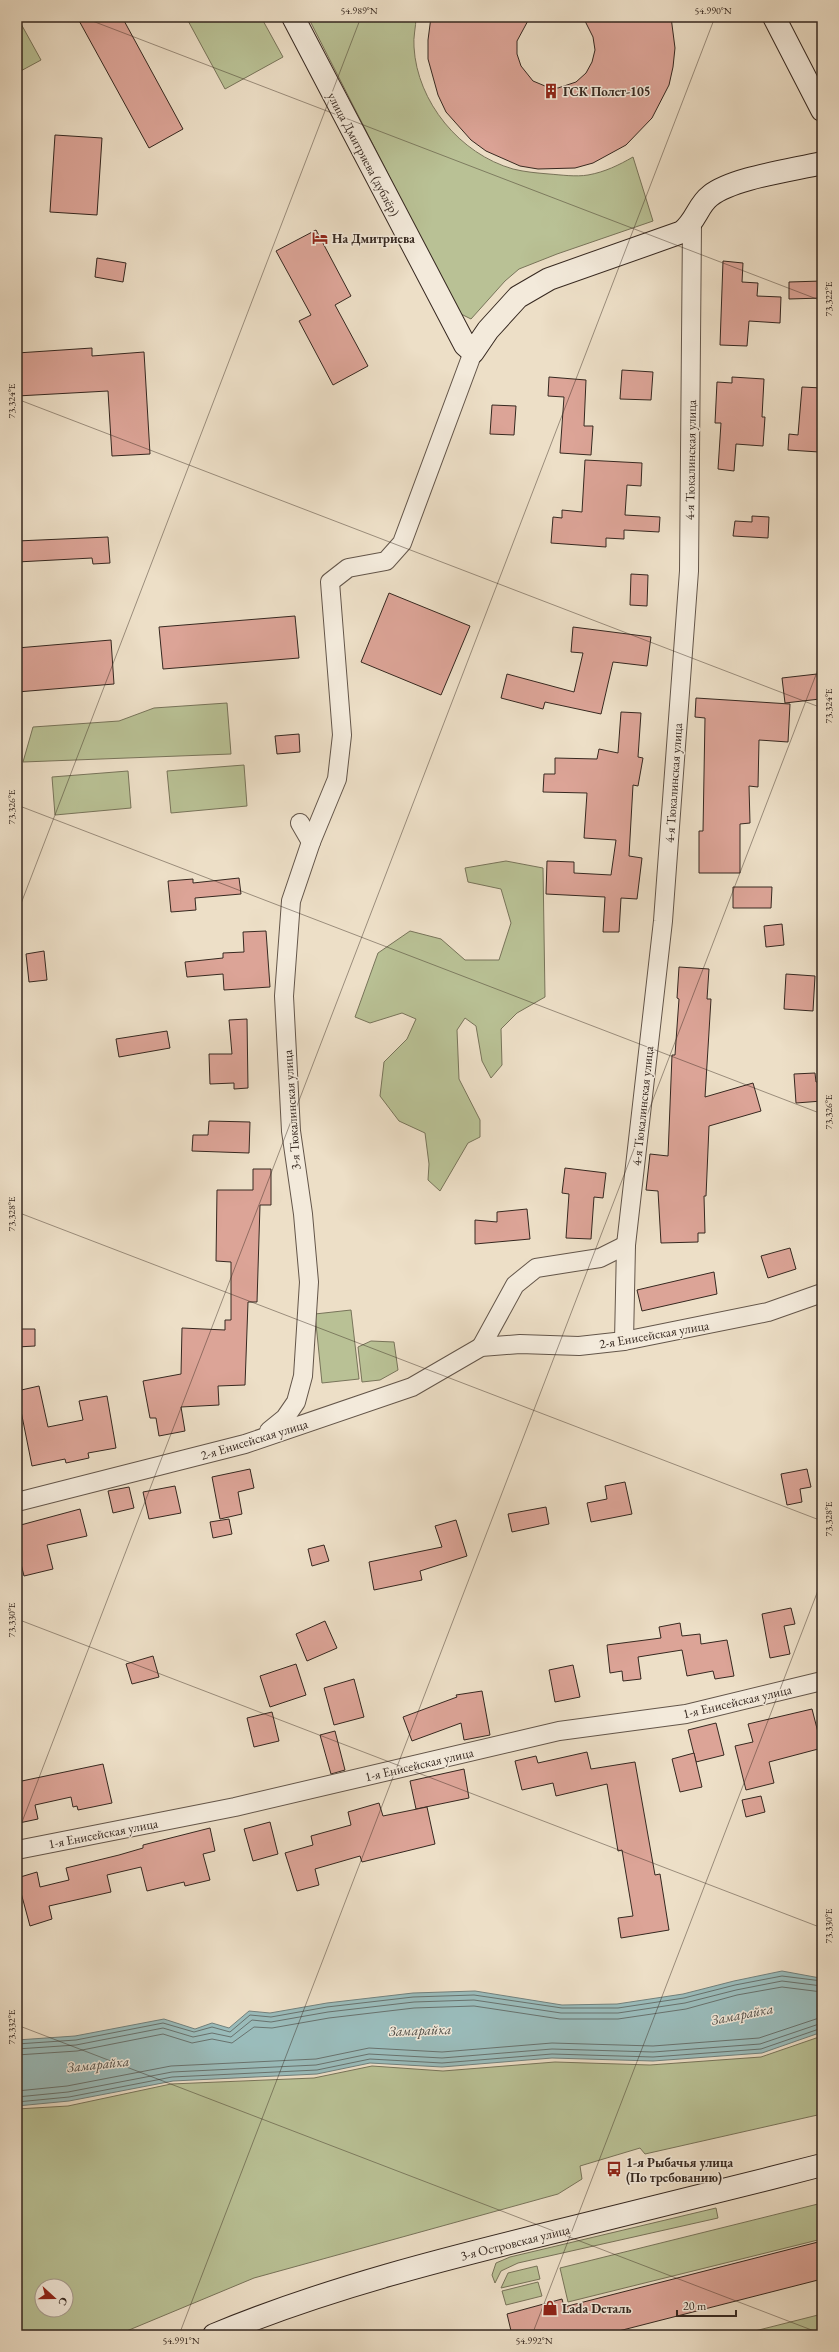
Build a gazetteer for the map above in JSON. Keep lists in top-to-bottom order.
{
  "streets": {
    "main road": ["улица Дмитриева (дублёр)", "3-я Островская улица"],
    "street": [
      "4-я Тюкалинская улица",
      "3-я Тюкалинская улица",
      "2-я Енисейская улица",
      "1-я Енисейская улица"
    ]
  },
  "crossings": [
    ["улица Дмитриева (дублёр)", "3-я Тюкалинская улица"],
    ["4-я Тюкалинская улица", "2-я Енисейская улица"],
    ["3-я Тюкалинская улица", "2-я Енисейская улица"]
  ],
  "water": ["Замарайка"],
  "places": {
    "building": ["ГСК Полет-105"],
    "hotel": ["На Дмитриева"],
    "bus stop": ["1-я Рыбачья улица (По требованию)"],
    "shop": ["Lada Dеталь"]
  },
  "scale_bar": "20 m",
  "north": "right",
  "coordinates": [
    "54.989°N",
    "54.990°N",
    "73.322°E",
    "73.324°E",
    "73.326°E",
    "73.328°E",
    "73.330°E",
    "73.332°E",
    "54.991°N",
    "54.992°N"
  ]
}
